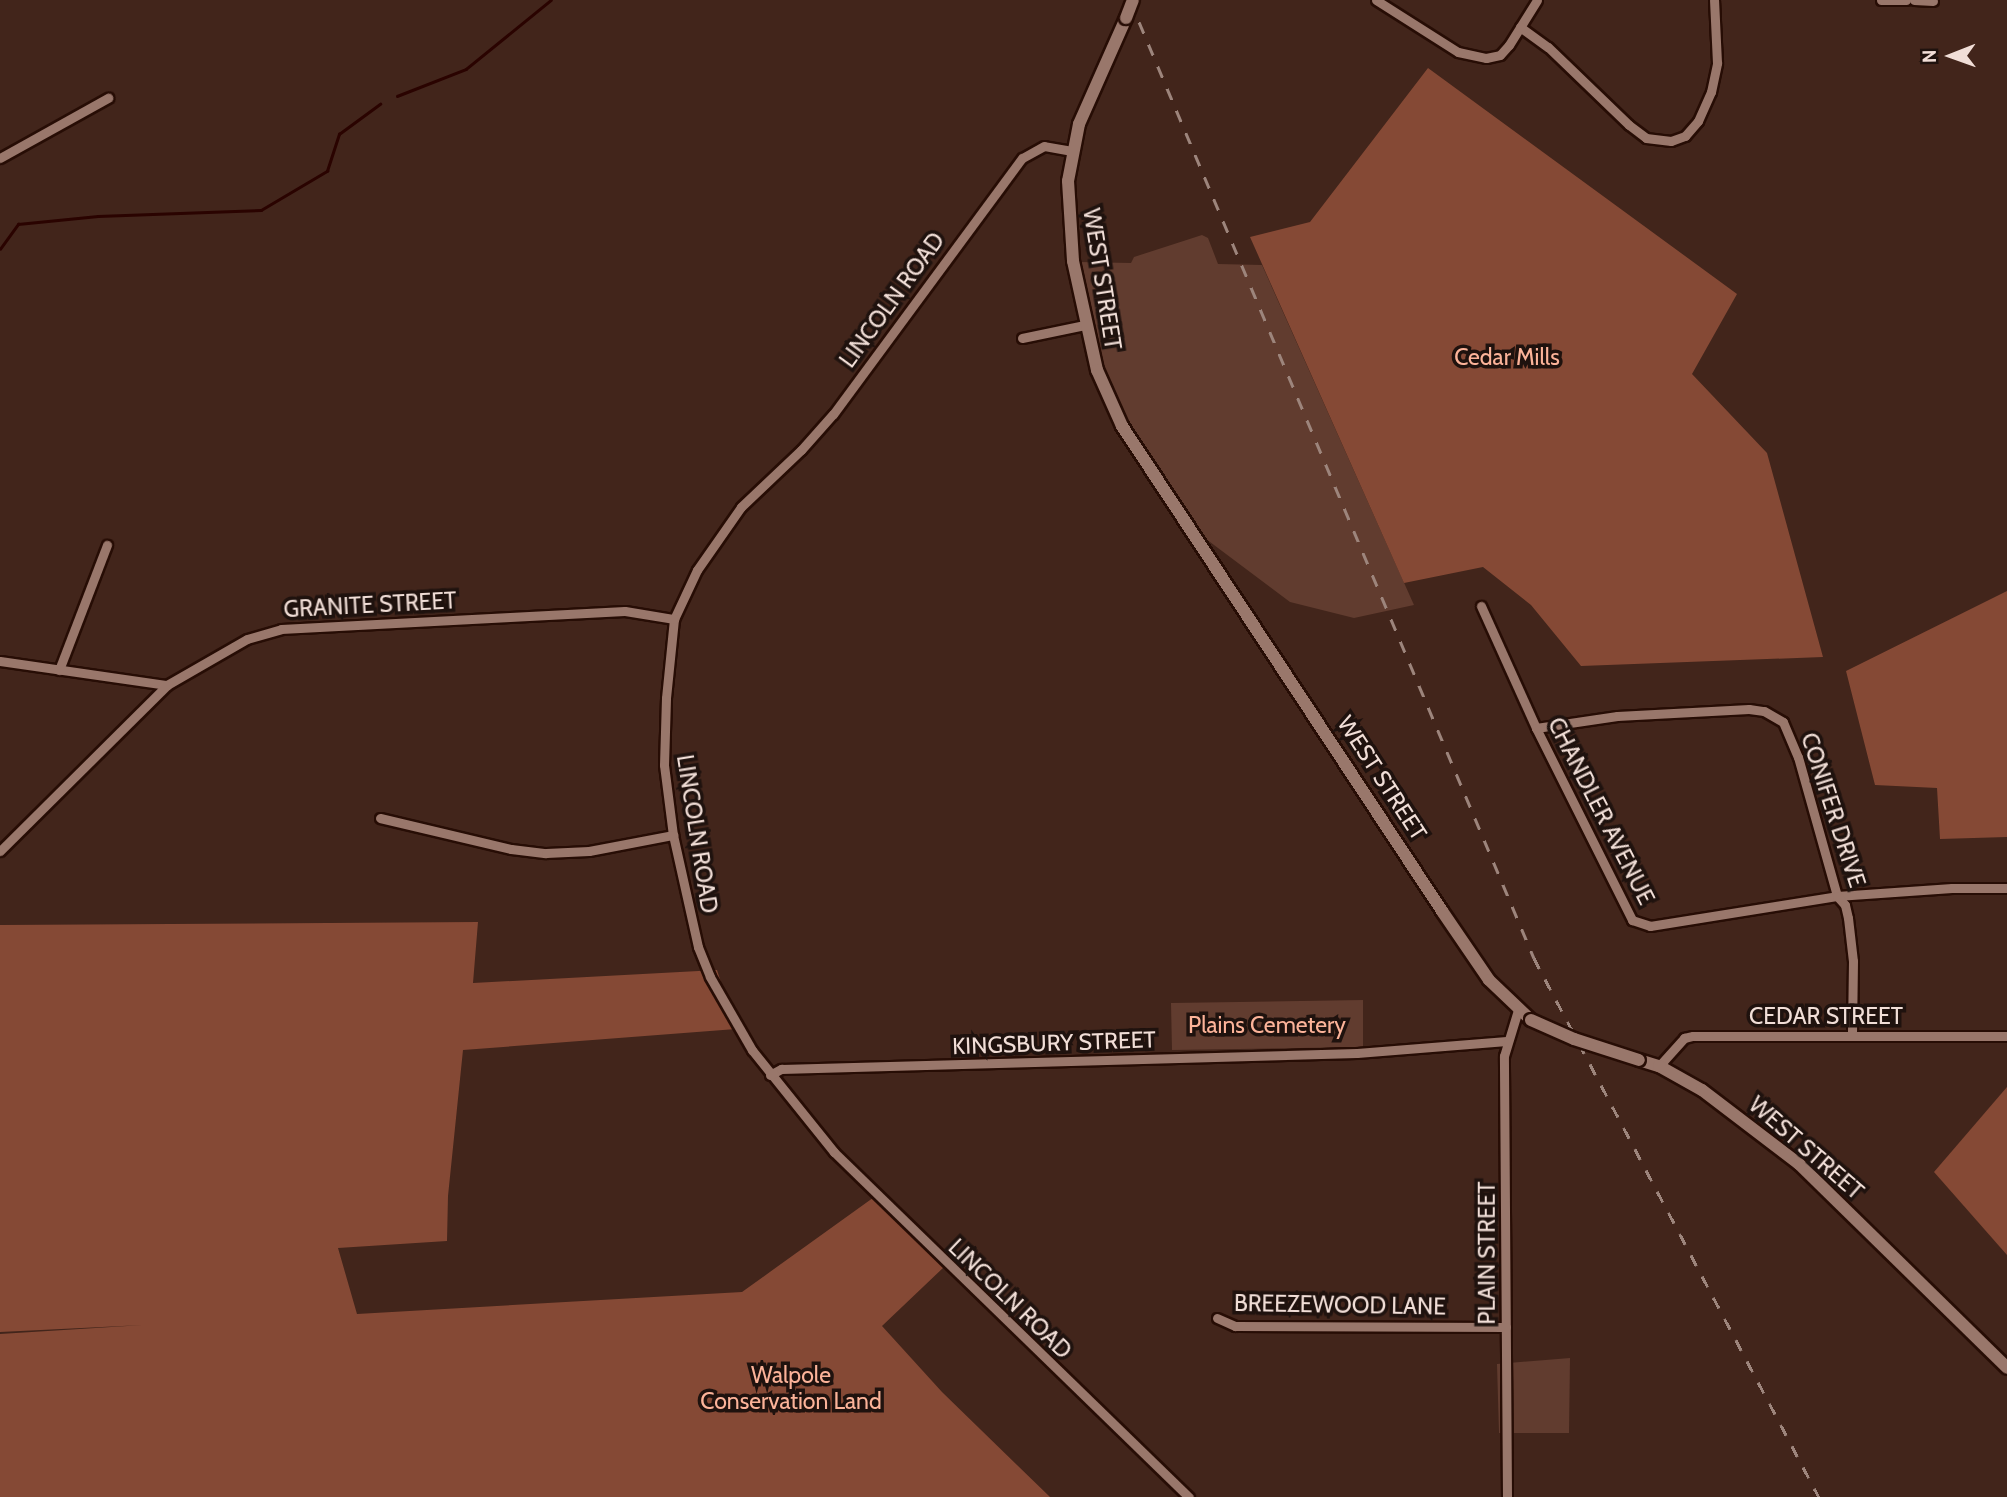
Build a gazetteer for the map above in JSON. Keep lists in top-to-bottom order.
{
  "streets": {
    "main road": ["WEST STREET"],
    "street": [
      "LINCOLN ROAD",
      "GRANITE STREET",
      "CONIFER DRIVE",
      "CHANDLER AVENUE",
      "CEDAR STREET",
      "KINGSBURY STREET",
      "PLAIN STREET",
      "BREEZEWOOD LANE"
    ]
  },
  "crossings": [
    ["WEST STREET", "LINCOLN ROAD"],
    ["WEST STREET", "CEDAR STREET"],
    ["WEST STREET", "PLAIN STREET"],
    ["LINCOLN ROAD", "GRANITE STREET"],
    ["LINCOLN ROAD", "KINGSBURY STREET"],
    ["CONIFER DRIVE", "CHANDLER AVENUE"],
    ["CONIFER DRIVE", "CEDAR STREET"],
    ["KINGSBURY STREET", "PLAIN STREET"],
    ["PLAIN STREET", "BREEZEWOOD LANE"]
  ],
  "parks": ["Cedar Mills", "Plains Cemetery", "Walpole Conservation Land"],
  "north": "left"
}
